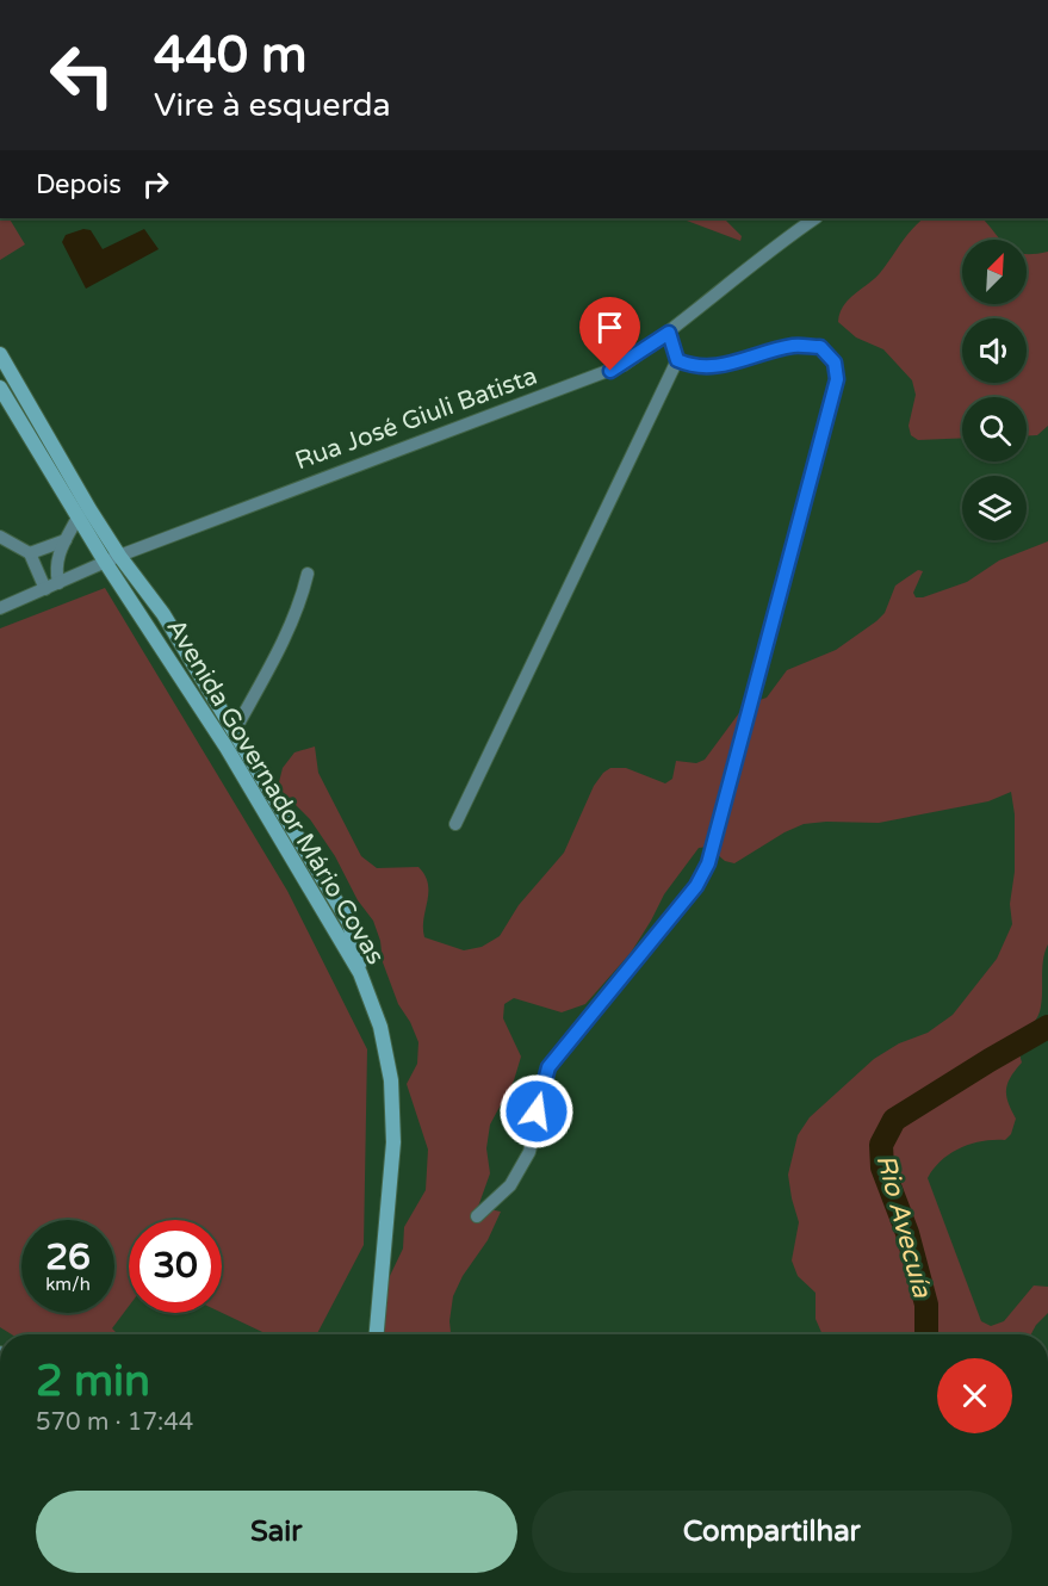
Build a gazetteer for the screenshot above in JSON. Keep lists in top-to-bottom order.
{
  "streets": {
    "main road": ["Avenida Governador Mário Covas"],
    "street": ["Rua José Giuli Batista"]
  },
  "crossings": [
    ["Rua José Giuli Batista", "Avenida Governador Mário Covas"]
  ],
  "water": ["Rio Avecuía"],
  "north": "top right",
  "page": {
    "turn": ["440 m", "Vire à esquerda"],
    "then": "Depois",
    "speed": "26 km/h",
    "limit": "30",
    "heading": ["2 min", "570 m · 17:44"],
    "buttons": ["Sair", "Compartilhar"]
  }
}
